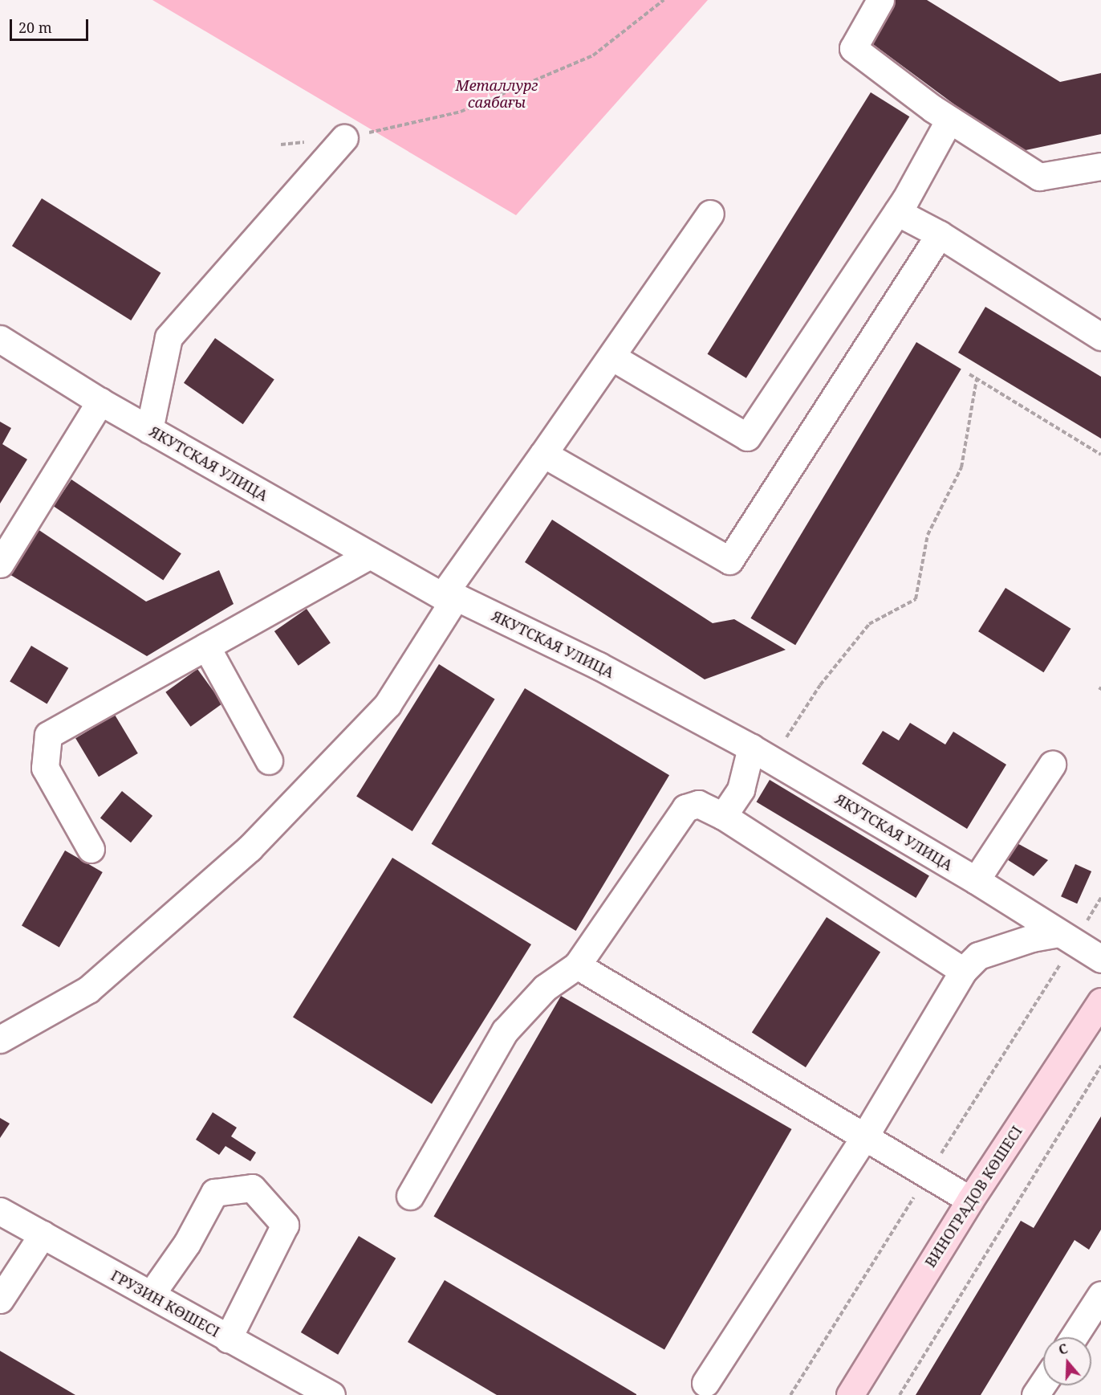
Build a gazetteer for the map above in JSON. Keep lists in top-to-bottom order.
{
  "streets": {
    "main road": ["ВИНОГРАДОВ КӨШЕСІ"],
    "street": ["ЯКУТСКАЯ УЛИЦА", "ГРУЗИН КӨШЕСІ"]
  },
  "parks": ["Металлург саябағы"],
  "scale_bar": "20 m",
  "north": "top"
}
